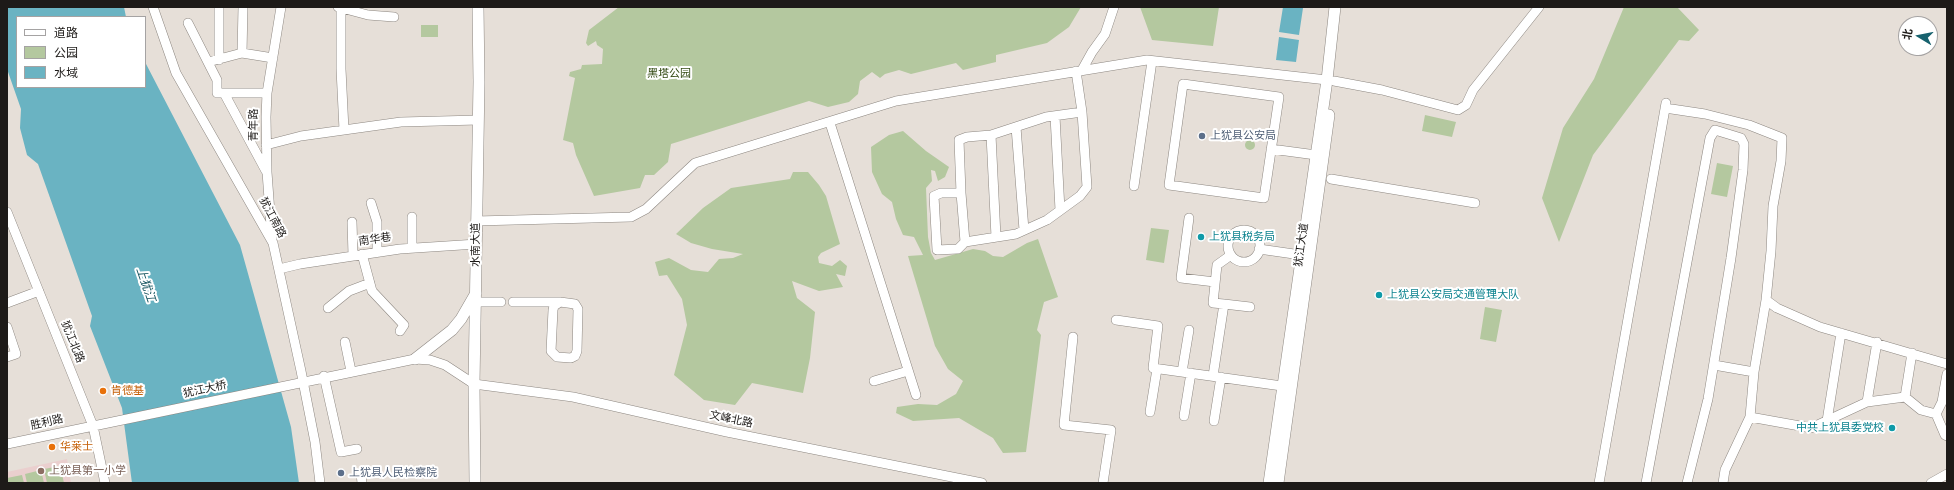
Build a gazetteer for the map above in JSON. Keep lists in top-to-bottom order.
{
  "streets": {
    "main road": ["水南大道", "犹江大道"],
    "street": [
      "青年路",
      "犹江南路",
      "南华巷",
      "犹江北路",
      "犹江大桥",
      "文峰北路",
      "胜利路"
    ]
  },
  "crossings": [
    ["青年路", "犹江南路"],
    ["犹江南路", "南华巷"],
    ["犹江南路", "犹江大桥"],
    ["南华巷", "水南大道"],
    ["水南大道", "犹江大桥"],
    ["水南大道", "文峰北路"],
    ["犹江北路", "犹江大桥"],
    ["犹江北路", "胜利路"],
    ["犹江大桥", "文峰北路"],
    ["犹江大桥", "胜利路"]
  ],
  "water": ["上犹江"],
  "parks": ["黑塔公园"],
  "places": [
    "上犹县公安局",
    "上犹县税务局",
    "上犹县公安局交通管理大队",
    "肯德基",
    "中共上犹县委党校",
    "华莱士",
    "上犹县第一小学",
    "上犹县人民检察院"
  ],
  "legend": ["道路", "公园", "水域"],
  "north": "left"
}
